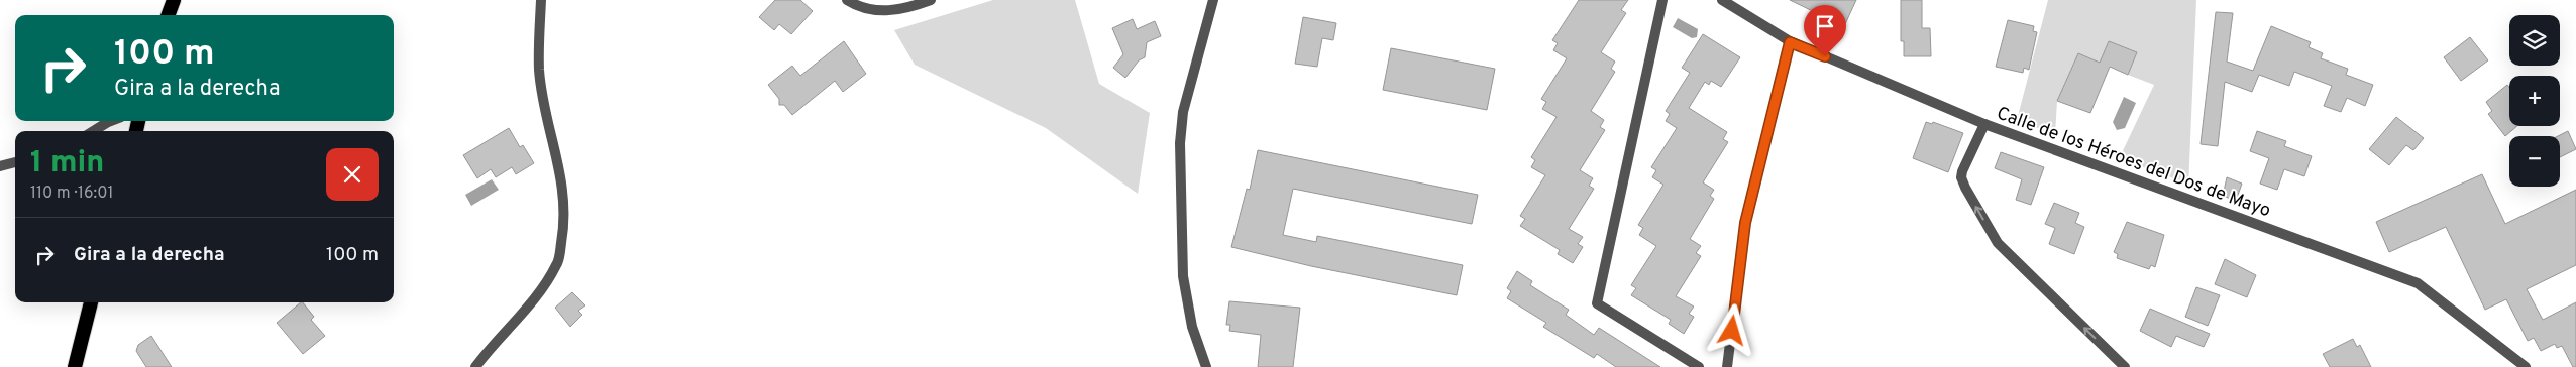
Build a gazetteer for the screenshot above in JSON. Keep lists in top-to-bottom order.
{
  "streets": {
    "street": ["Calle de los Héroes del Dos de Mayo"]
  },
  "page": {
    "map_buttons": ["+", "−"],
    "turn": ["100 m", "Gira a la derecha"],
    "heading": ["1 min", "110 m · 16:01"],
    "list": [
      {
        "name": "Gira a la derecha",
        "value": "100 m"
      }
    ]
  }
}
